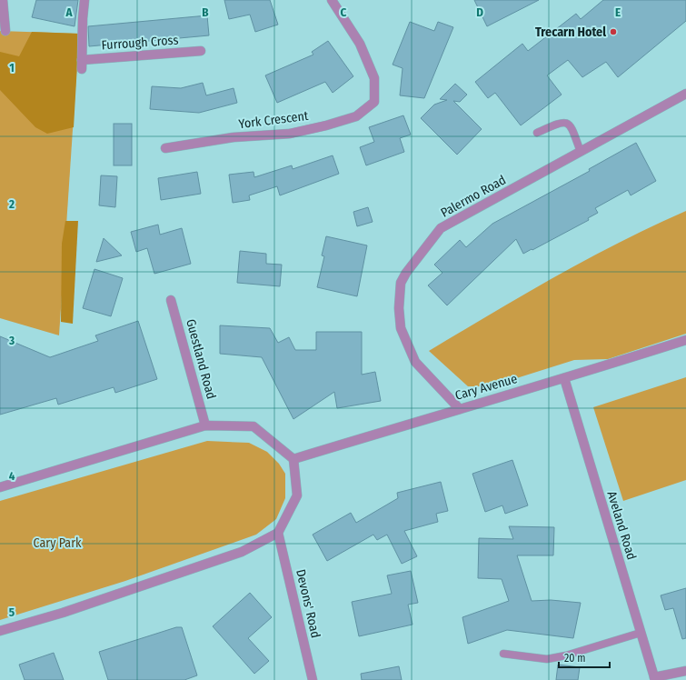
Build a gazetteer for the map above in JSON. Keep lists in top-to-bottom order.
{
  "streets": {
    "street": [
      "Furrough Cross",
      "York Crescent",
      "Palermo Road",
      "Guestland Road",
      "Cary Avenue",
      "Aveland Road",
      "Devons' Road"
    ]
  },
  "crossings": [
    ["Palermo Road", "Cary Avenue"],
    ["Cary Avenue", "Aveland Road"]
  ],
  "parks": ["Cary Park"],
  "places": ["Trecarn Hotel"],
  "scale_bar": "20 m",
  "grid": {
    "columns": [
      "A",
      "B",
      "C",
      "D",
      "E"
    ],
    "rows": [
      "1",
      "2",
      "3",
      "4",
      "5"
    ]
  }
}
